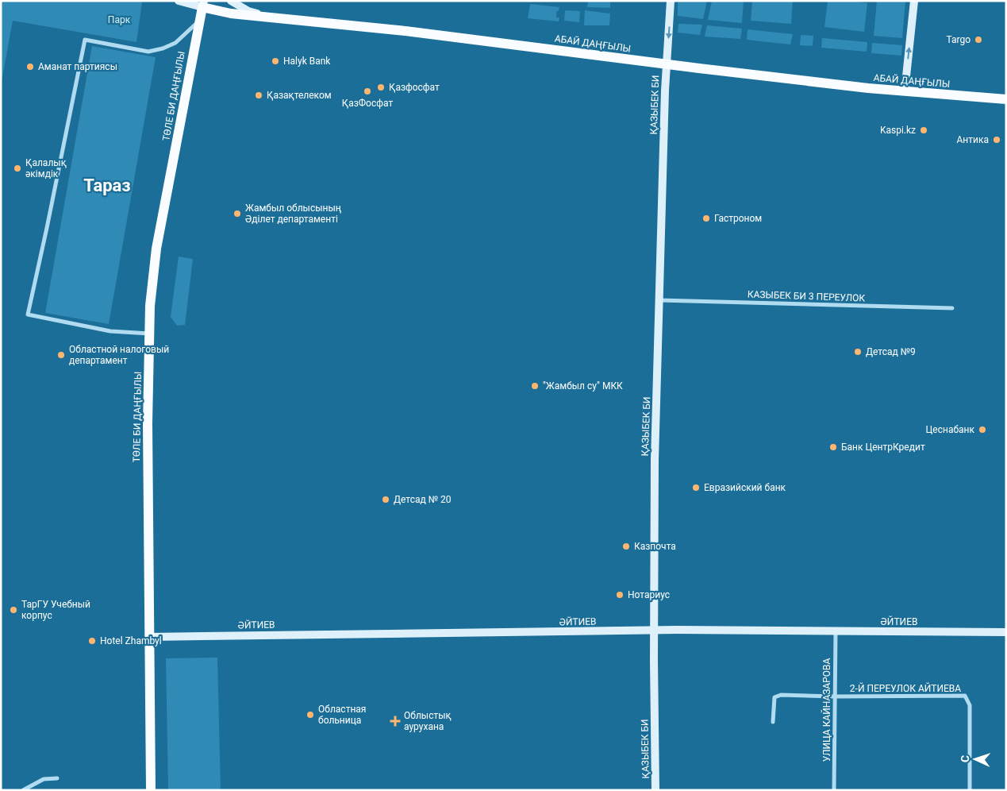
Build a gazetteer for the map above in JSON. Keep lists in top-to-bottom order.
{
  "streets": {
    "main road": ["АБАЙ ДАҢҒЫЛЫ", "ТӨЛЕ БИ ДАҢҒЫЛЫ"],
    "street": [
      "ҚАЗЫБЕК БИ",
      "КАЗЫБЕК БИ 3 ПЕРЕУЛОК",
      "ӘЙТИЕВ",
      "2-Й ПЕРЕУЛОК АЙТИЕВА",
      "УЛИЦА КАЙНАЗАРОВА"
    ]
  },
  "crossings": [
    ["АБАЙ ДАҢҒЫЛЫ", "ТӨЛЕ БИ ДАҢҒЫЛЫ"],
    ["АБАЙ ДАҢҒЫЛЫ", "ҚАЗЫБЕК БИ"],
    ["ТӨЛЕ БИ ДАҢҒЫЛЫ", "ӘЙТИЕВ"],
    ["ҚАЗЫБЕК БИ", "КАЗЫБЕК БИ 3 ПЕРЕУЛОК"],
    ["ҚАЗЫБЕК БИ", "ӘЙТИЕВ"],
    ["ӘЙТИЕВ", "УЛИЦА КАЙНАЗАРОВА"],
    ["2-Й ПЕРЕУЛОК АЙТИЕВА", "УЛИЦА КАЙНАЗАРОВА"]
  ],
  "districts": ["Тараз"],
  "parks": ["Парк"],
  "places": {
    "other": [
      "Targo",
      "Halyk Bank",
      "Аманат партиясы",
      "Қазфосфат",
      "ҚазФосфат",
      "Қазақтелеком",
      "Kaspi.kz",
      "Антика",
      "Қалалық әкімдік",
      "Жамбыл облысының Әділет департаменті",
      "Гастроном",
      "Детсад №9",
      "Областной налоговый департамент",
      "\"Жамбыл су\" МКК",
      "Цеснабанк",
      "Банк ЦентрКредит",
      "Евразийский банк",
      "Детсад № 20",
      "Казпочта",
      "Нотариус",
      "ТарГУ Учебный корпус",
      "Hotel Zhambyl",
      "Областная больница"
    ],
    "health": ["Облыстық аурухана"]
  },
  "north": "left"
}
